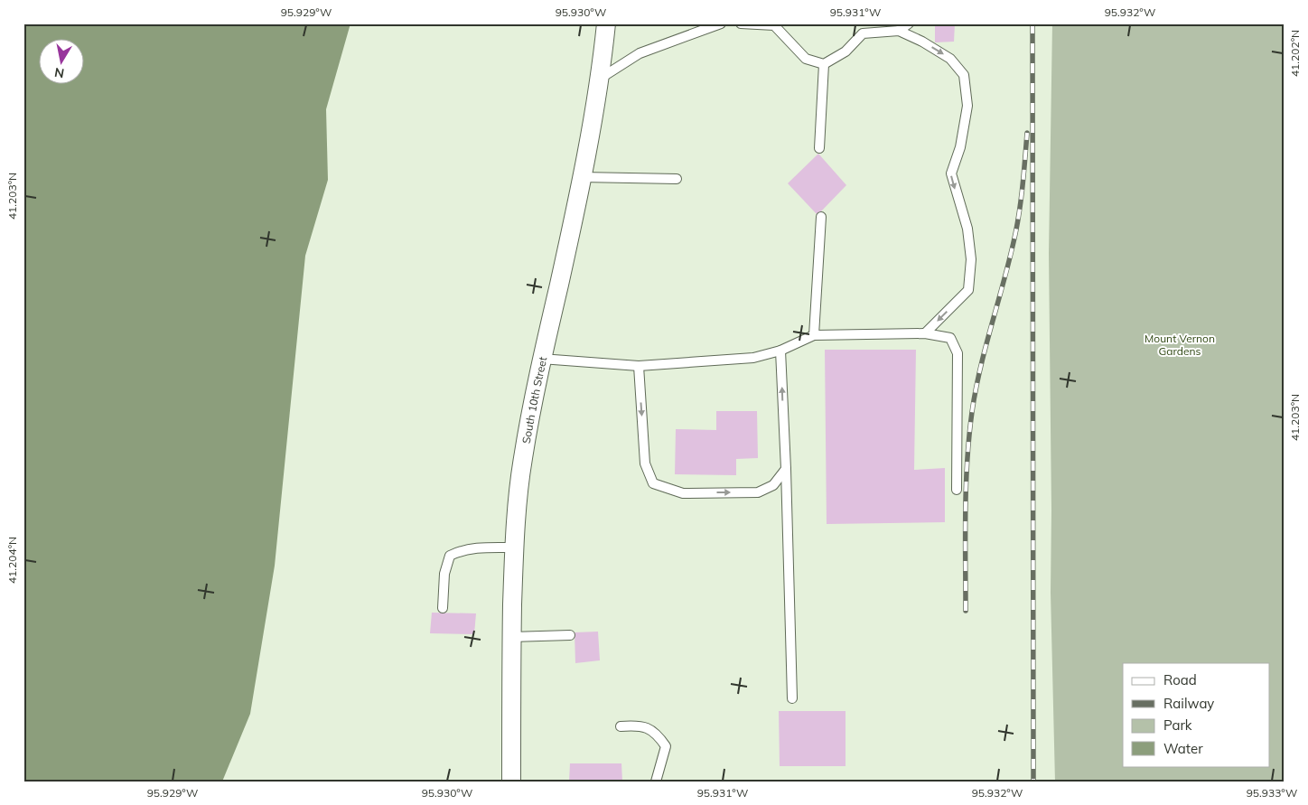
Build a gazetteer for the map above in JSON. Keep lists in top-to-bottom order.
{
  "streets": {
    "street": ["South 10th Street"]
  },
  "parks": ["Mount Vernon Gardens"],
  "legend": [
    "Road",
    "Railway",
    "Park",
    "Water"
  ],
  "north": "bottom",
  "coordinates": [
    "95.929°W",
    "95.930°W",
    "95.931°W",
    "95.932°W",
    "41.202°N",
    "41.203°N",
    "41.204°N",
    "95.933°W"
  ]
}
